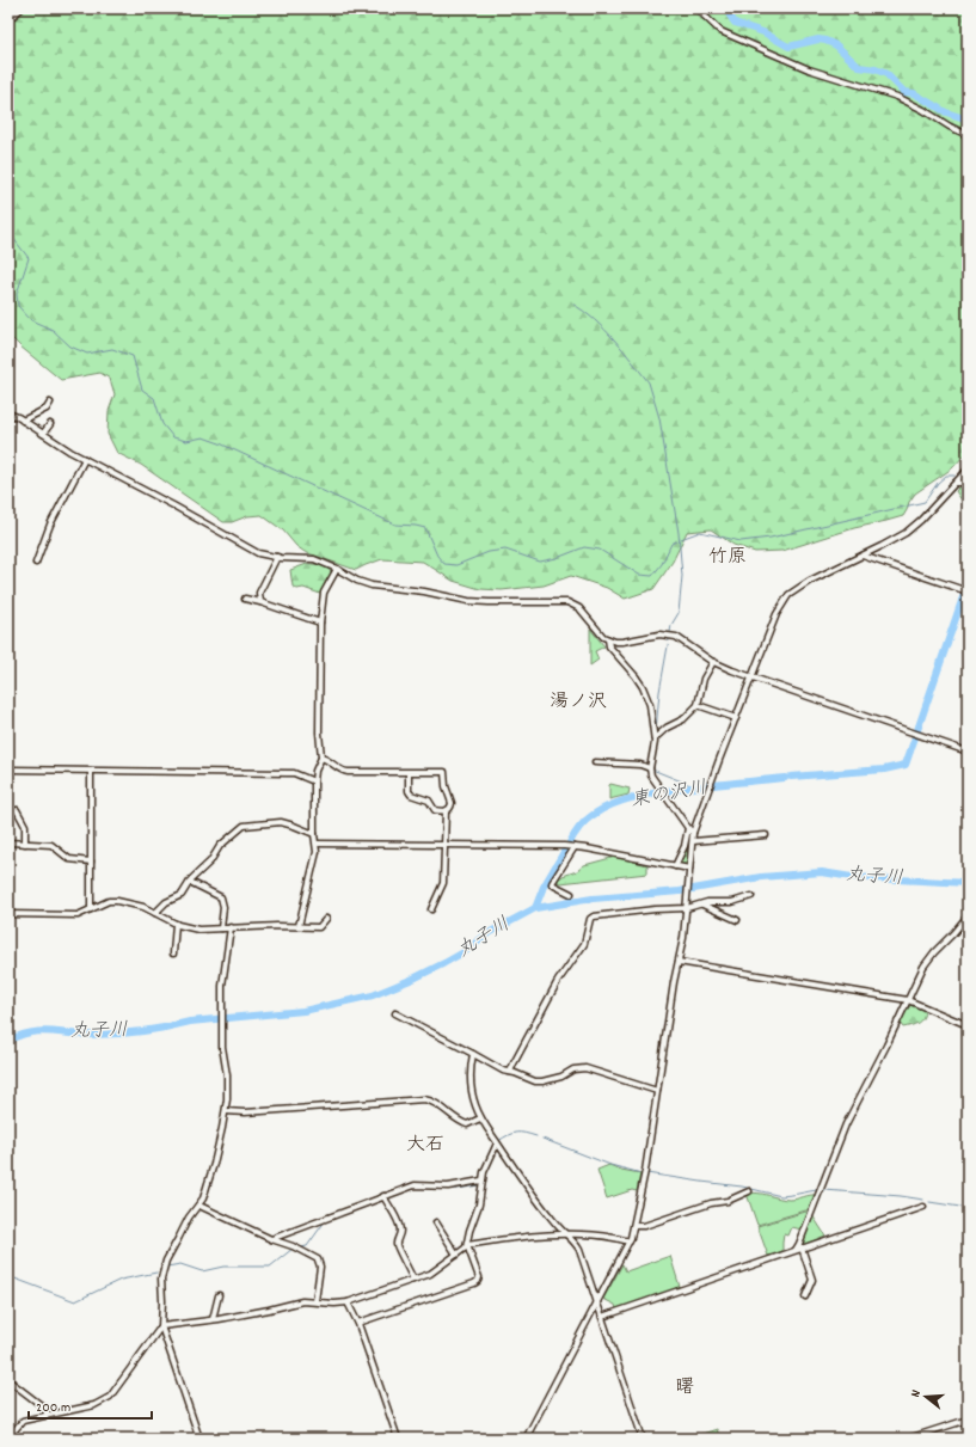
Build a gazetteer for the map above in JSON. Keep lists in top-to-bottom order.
{
  "districts": [
    "竹原",
    "湯ノ沢",
    "大石",
    "曙"
  ],
  "water": ["東の沢川", "丸子川"],
  "scale_bar": "200 m",
  "north": "left"
}
